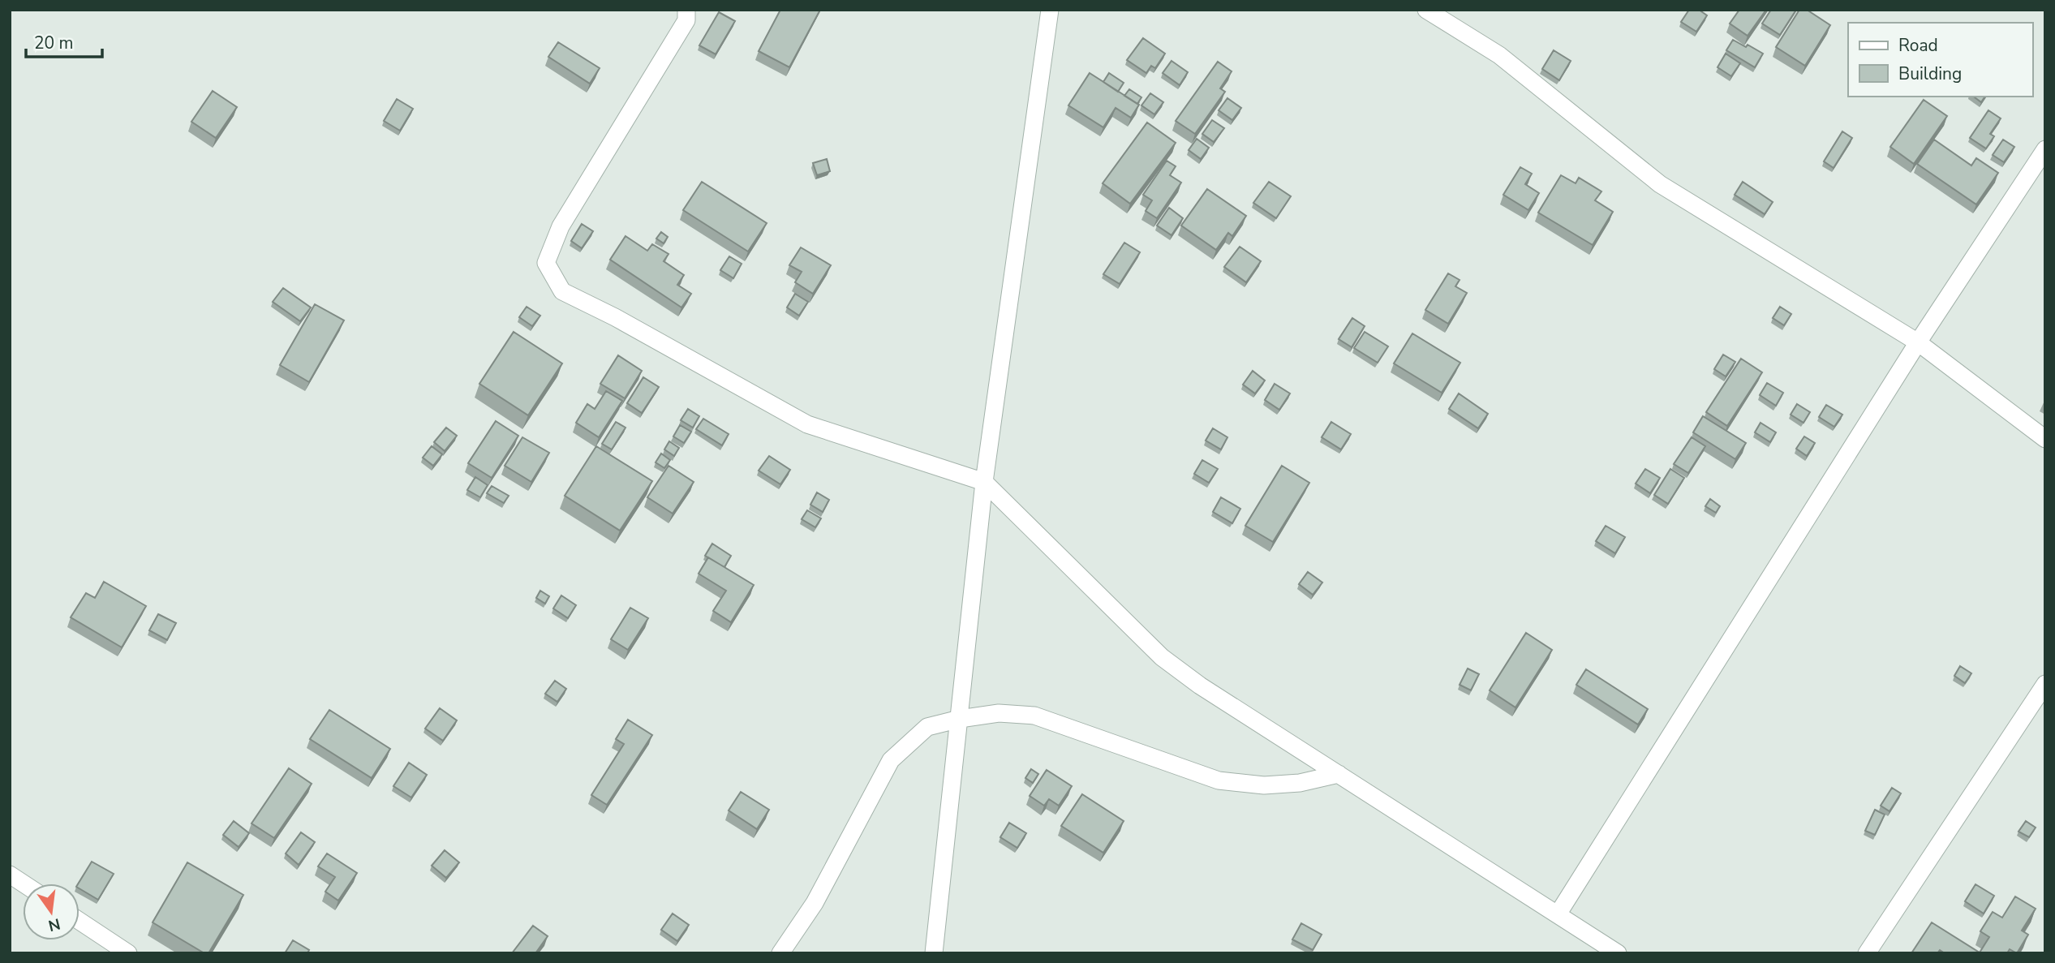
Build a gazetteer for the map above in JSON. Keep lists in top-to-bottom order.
{
  "legend": ["Road", "Building"],
  "scale_bar": "20 m",
  "north": "bottom"
}
